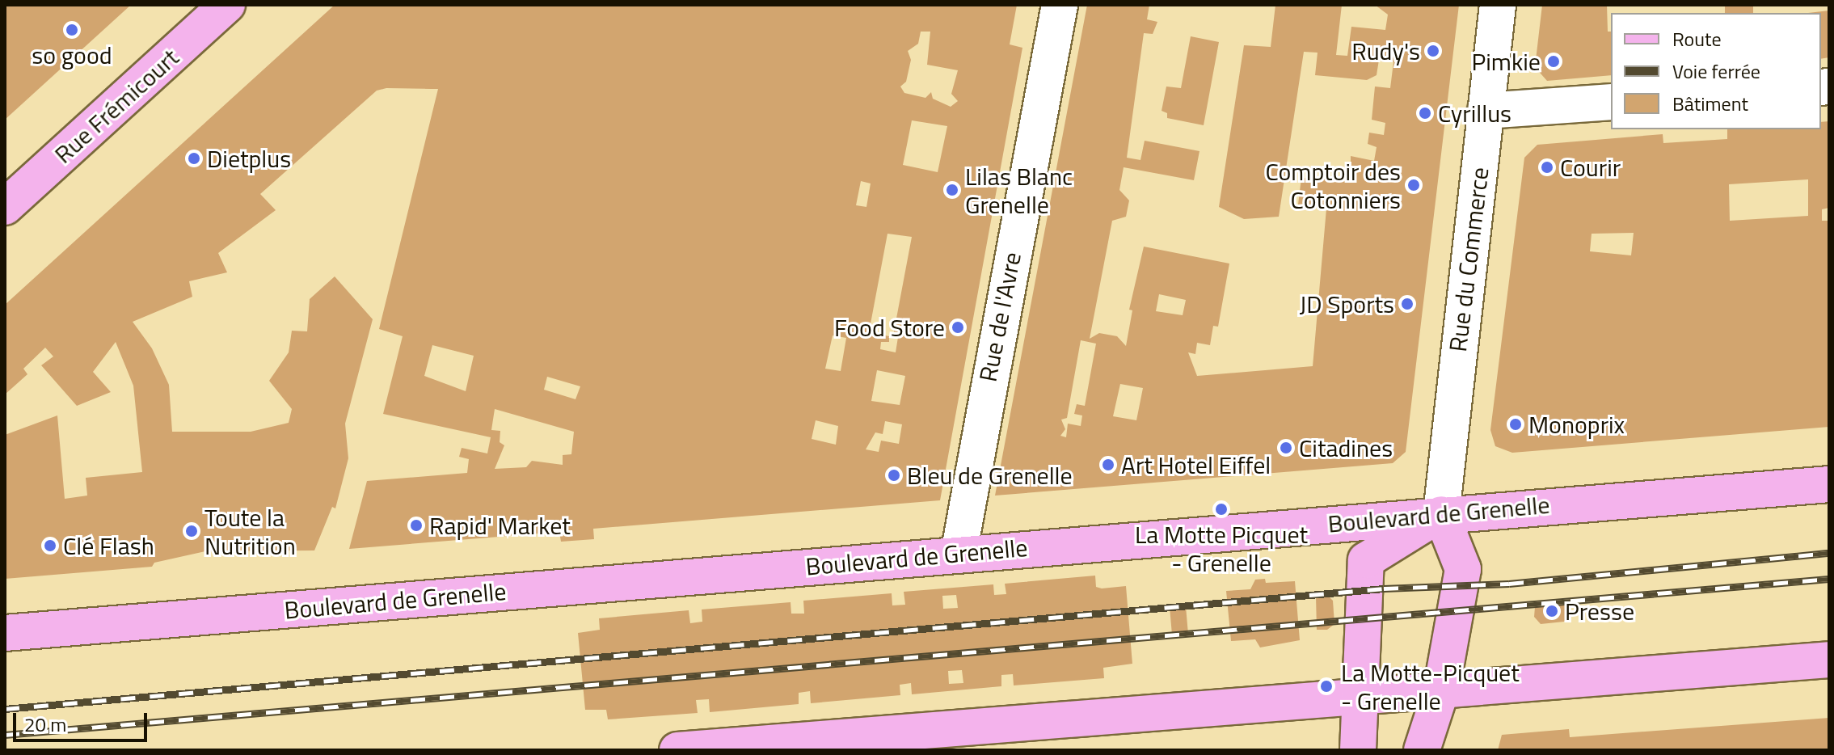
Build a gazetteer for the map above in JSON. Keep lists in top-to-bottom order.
{
  "streets": {
    "main road": ["Rue Frémicourt", "Boulevard de Grenelle"],
    "street": ["Rue du Commerce", "Rue de l'Avre"]
  },
  "crossings": [
    ["Rue du Commerce", "Boulevard de Grenelle"],
    ["Rue de l'Avre", "Boulevard de Grenelle"]
  ],
  "places": [
    "so good",
    "Rudy's",
    "Pimkie",
    "Cyrillus",
    "Dietplus",
    "Courir",
    "Comptoir des Cotonniers",
    "Lilas Blanc Grenelle",
    "JD Sports",
    "Food Store",
    "Monoprix",
    "Citadines",
    "Art Hotel Eiffel",
    "Bleu de Grenelle",
    "La Motte Picquet - Grenelle",
    "Rapid' Market",
    "Toute la Nutrition",
    "Clé Flash",
    "Presse",
    "La Motte-Picquet - Grenelle"
  ],
  "legend": ["Route", "Voie ferrée", "Bâtiment"],
  "scale_bar": "20 m"
}
